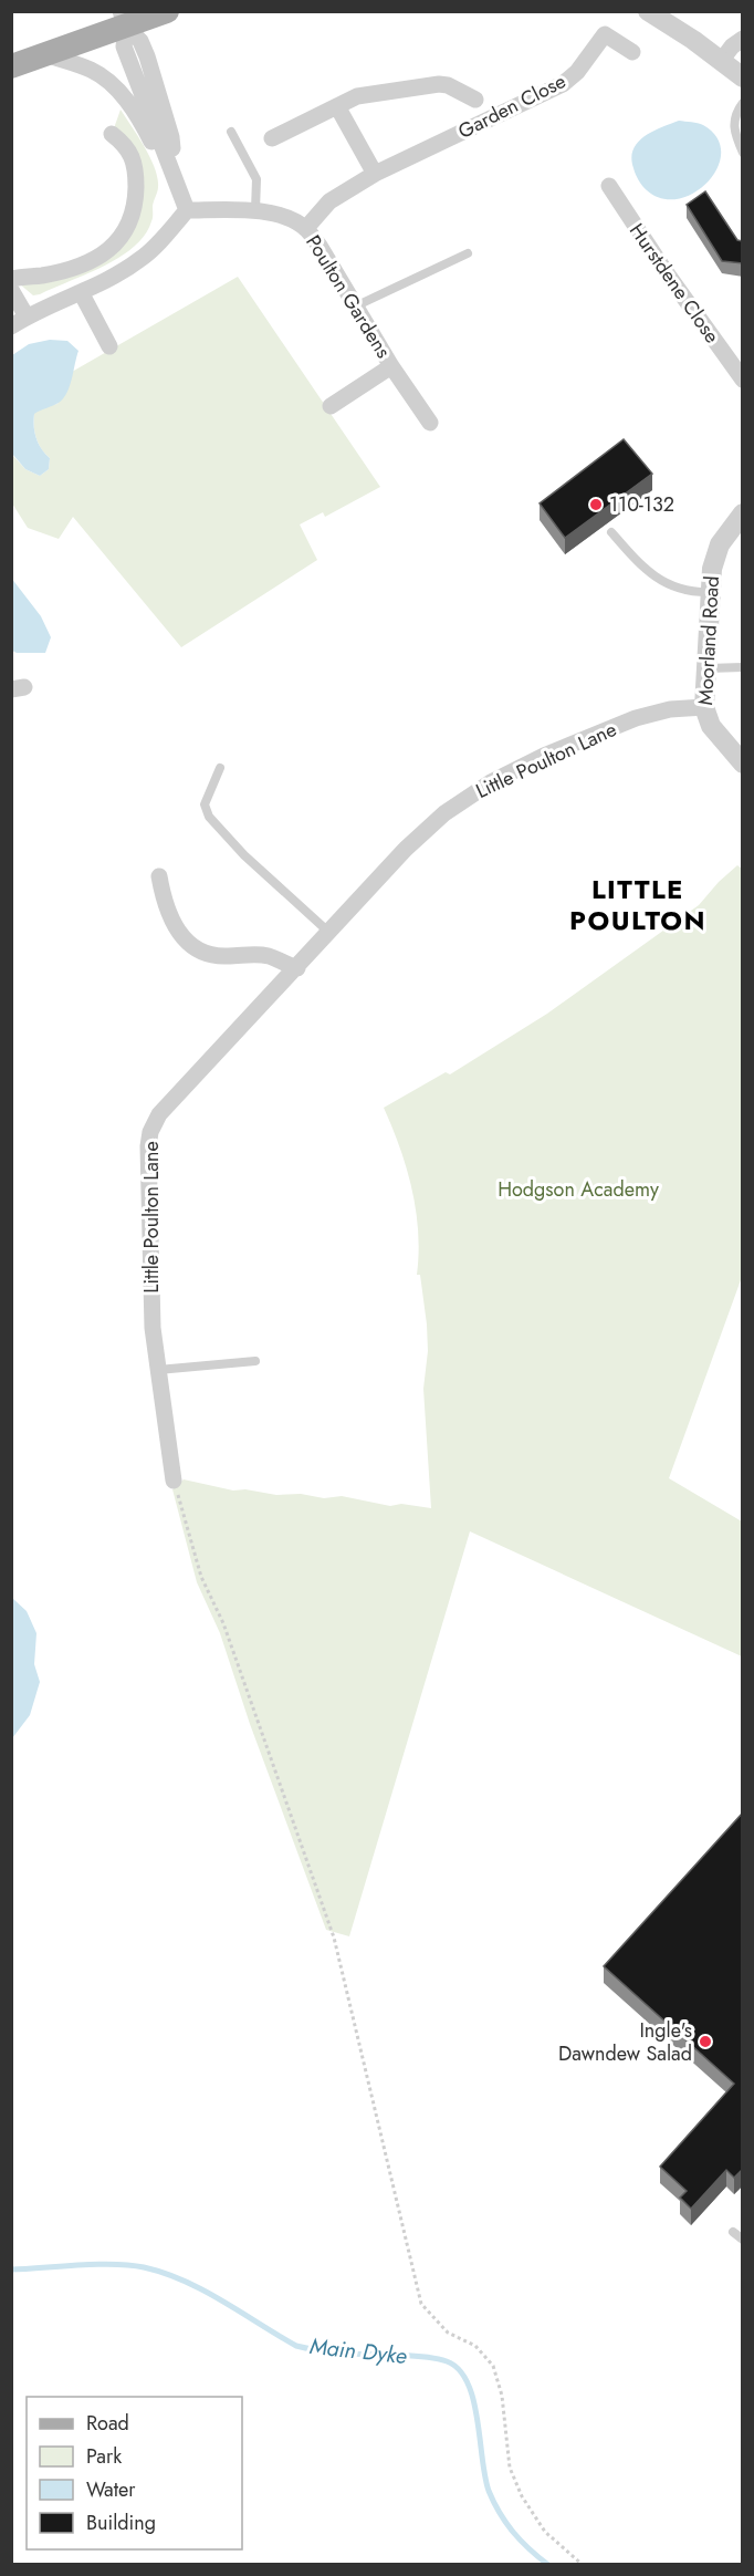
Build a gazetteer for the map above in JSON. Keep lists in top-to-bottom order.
{
  "streets": {
    "street": [
      "Garden Close",
      "Hurstdene Close",
      "Poulton Gardens",
      "Moorland Road",
      "Little Poulton Lane"
    ]
  },
  "crossings": [
    ["Garden Close", "Poulton Gardens"],
    ["Moorland Road", "Little Poulton Lane"]
  ],
  "districts": ["LITTLE POULTON"],
  "water": ["Main Dyke"],
  "parks": ["Hodgson Academy"],
  "places": ["110-132", "Ingle's Dawndew Salad"],
  "legend": [
    "Road",
    "Park",
    "Water",
    "Building"
  ]
}
